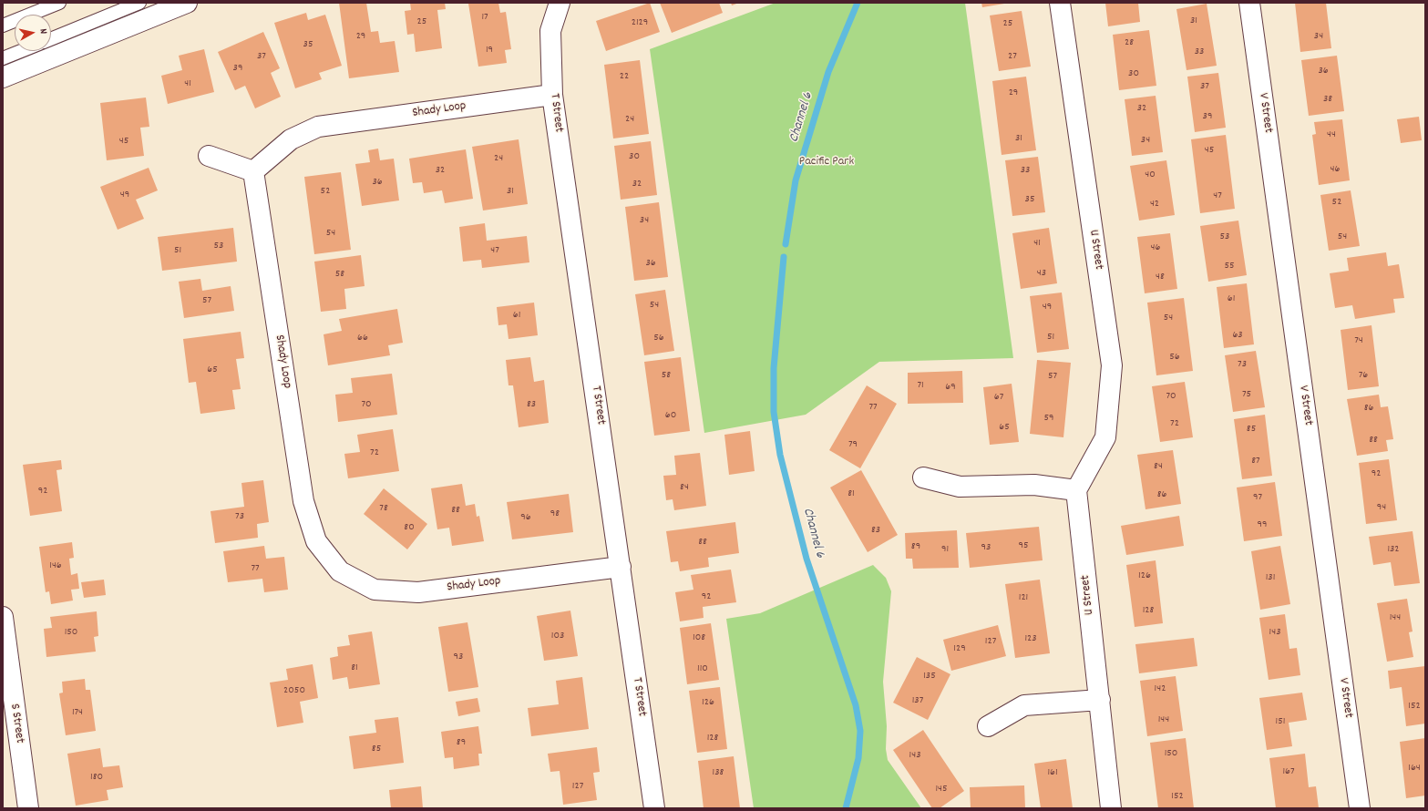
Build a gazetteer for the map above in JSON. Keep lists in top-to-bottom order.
{
  "streets": {
    "street": [
      "Shady Loop",
      "T Street",
      "V Street",
      "U Street",
      "S Street"
    ]
  },
  "crossings": [
    ["Shady Loop", "T Street"]
  ],
  "water": ["Channel 6"],
  "parks": ["Pacific Park"],
  "house_numbers": [
    "17",
    "31",
    "25",
    "2129",
    "25",
    "29",
    "34",
    "28",
    "35",
    "19",
    "33",
    "37",
    "27",
    "39",
    "36",
    "30",
    "22",
    "41",
    "37",
    "29",
    "38",
    "32",
    "39",
    "24",
    "44",
    "31",
    "34",
    "45",
    "45",
    "30",
    "24",
    "46",
    "32",
    "33",
    "40",
    "36",
    "32",
    "52",
    "31",
    "49",
    "47",
    "35",
    "52",
    "42",
    "34",
    "54",
    "53",
    "54",
    "41",
    "53",
    "46",
    "51",
    "47",
    "36",
    "55",
    "43",
    "58",
    "48",
    "61",
    "57",
    "54",
    "49",
    "61",
    "54",
    "63",
    "51",
    "66",
    "56",
    "74",
    "56",
    "73",
    "65",
    "58",
    "76",
    "57",
    "71",
    "69",
    "75",
    "70",
    "67",
    "70",
    "83",
    "77",
    "86",
    "60",
    "59",
    "72",
    "65",
    "85",
    "88",
    "79",
    "72",
    "87",
    "84",
    "92",
    "84",
    "92",
    "81",
    "86",
    "97",
    "94",
    "78",
    "88",
    "98",
    "73",
    "96",
    "99",
    "80",
    "83",
    "88",
    "95",
    "89",
    "93",
    "91",
    "132",
    "146",
    "77",
    "126",
    "131",
    "92",
    "121",
    "128",
    "144",
    "150",
    "143",
    "103",
    "108",
    "123",
    "127",
    "129",
    "93",
    "81",
    "110",
    "135",
    "142",
    "2050",
    "137",
    "126",
    "152",
    "174",
    "144",
    "151",
    "128",
    "89",
    "85",
    "150",
    "143",
    "164",
    "167",
    "138",
    "161",
    "180",
    "127",
    "145",
    "152"
  ],
  "north": "right"
}
